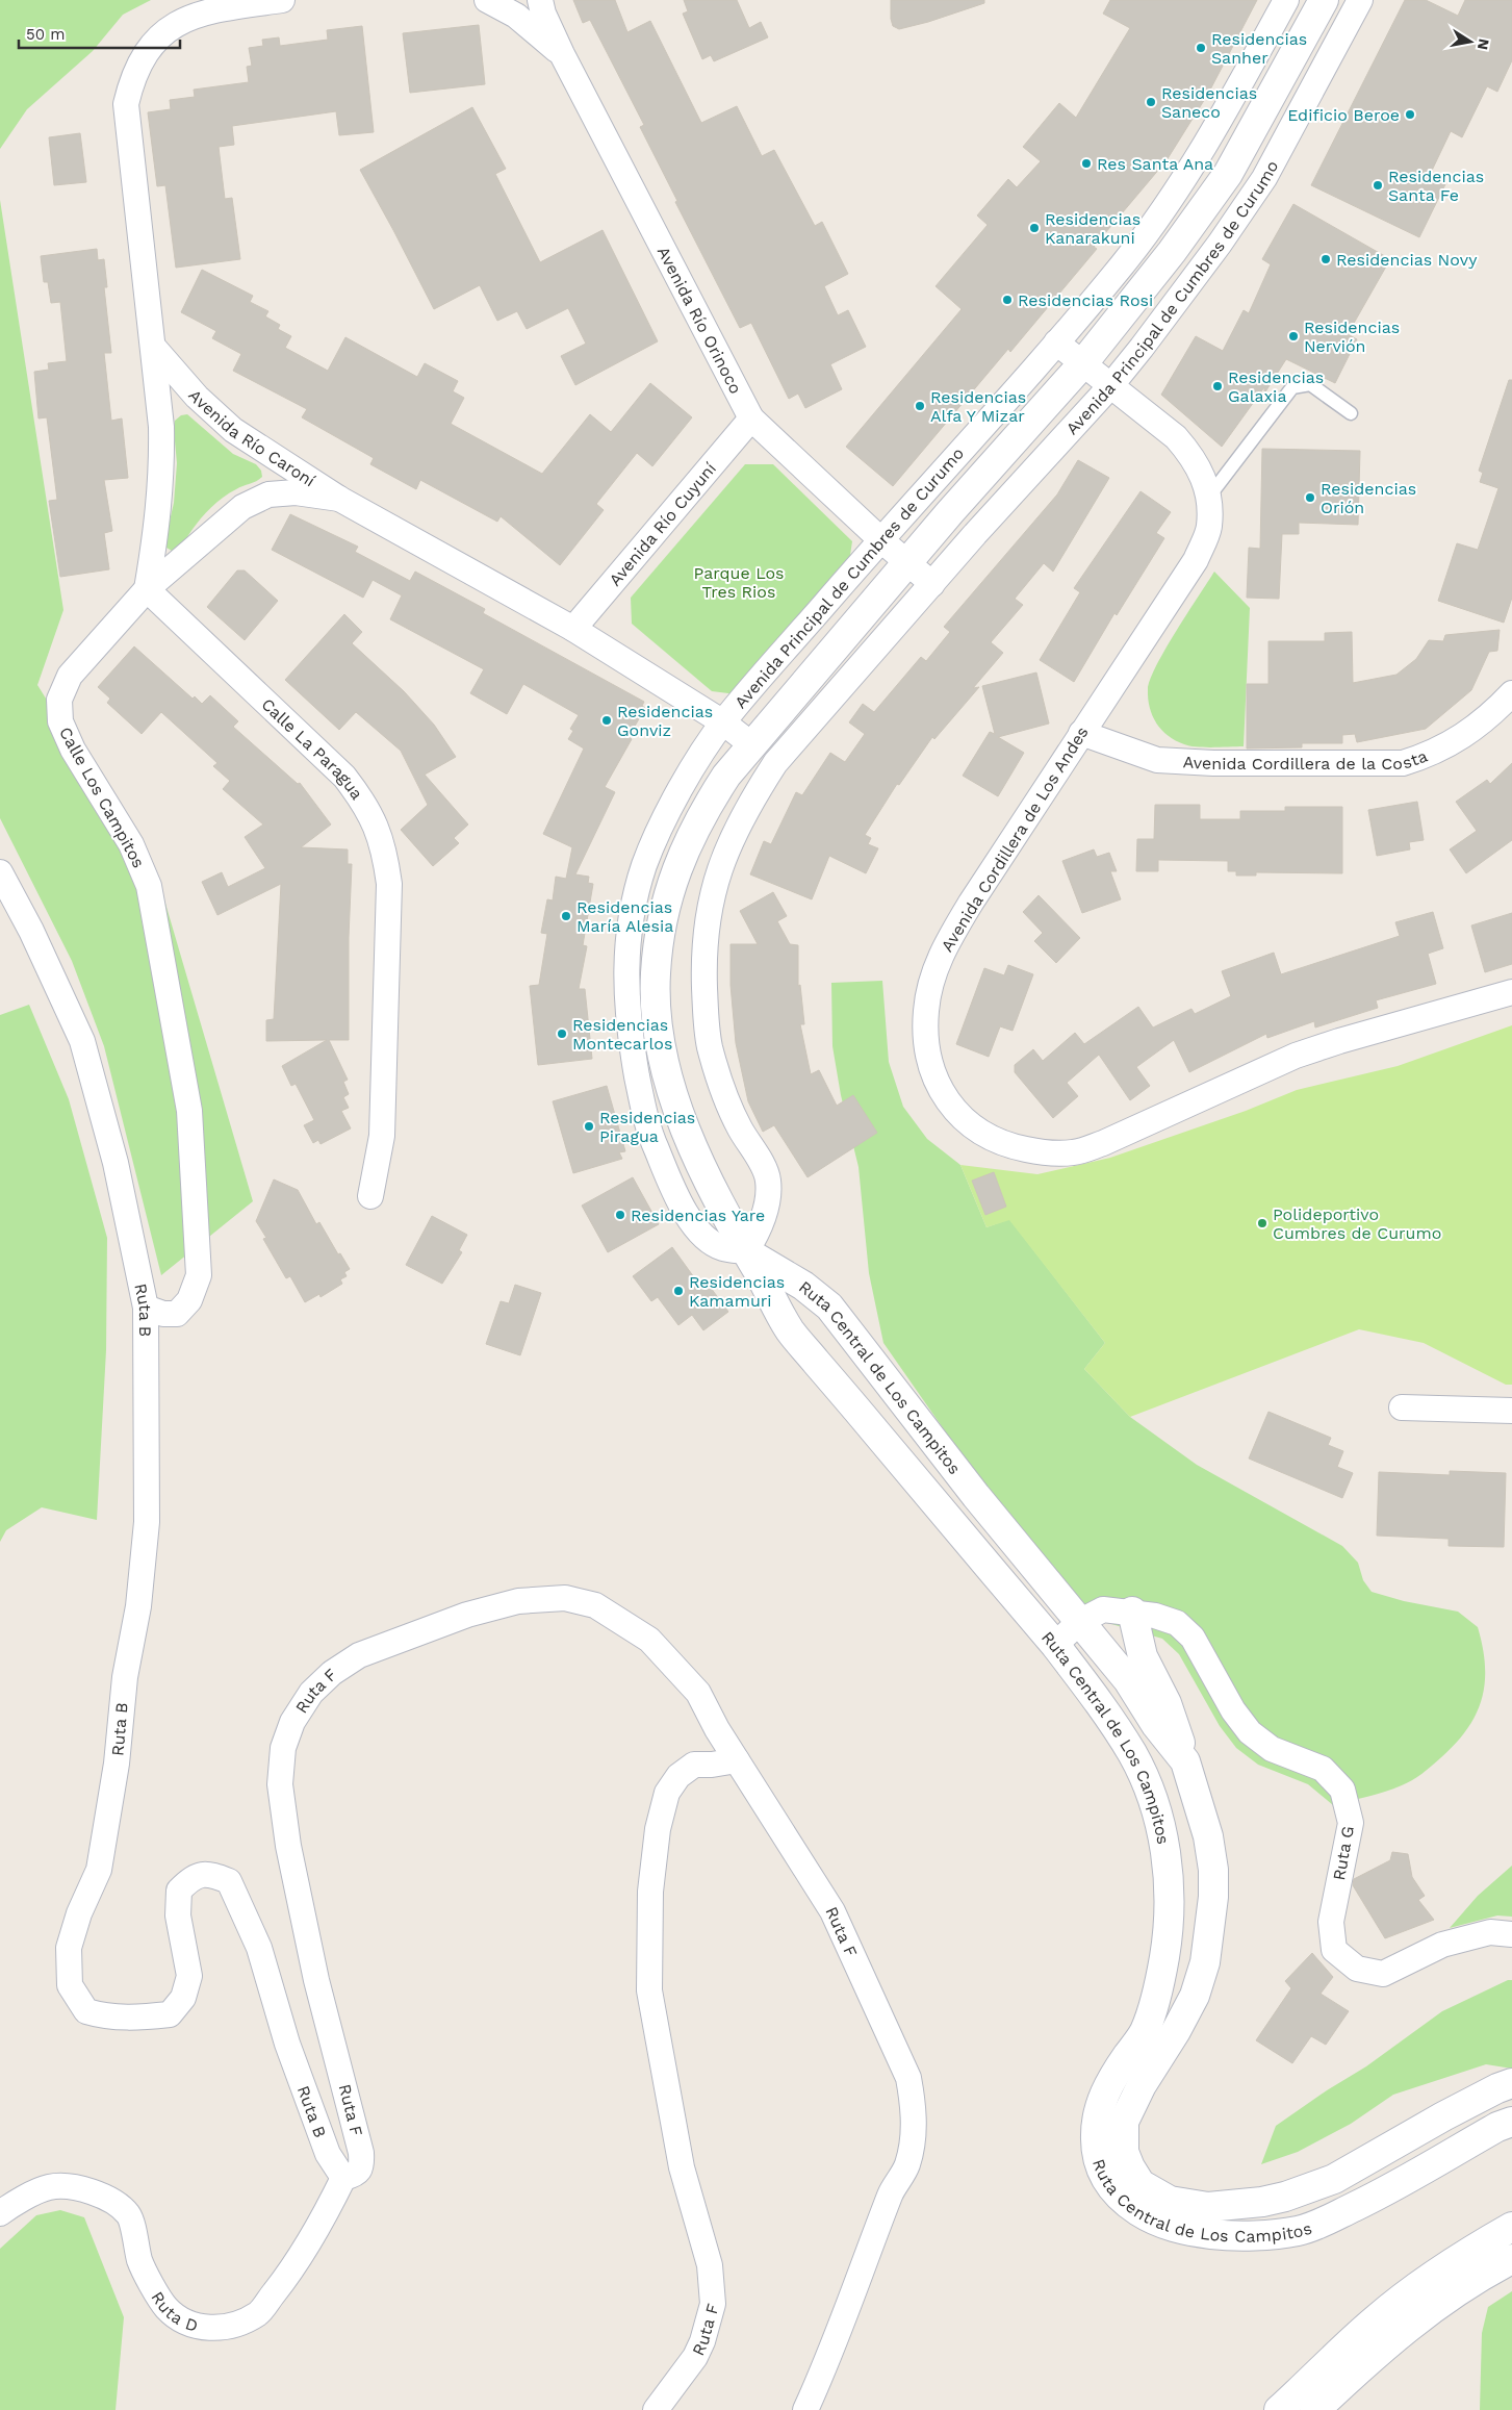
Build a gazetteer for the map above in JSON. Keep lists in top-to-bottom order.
{
  "streets": {
    "main road": ["Avenida Principal de Cumbres de Curumo", "Ruta Central de Los Campitos"],
    "street": [
      "Avenida Río Orinoco",
      "Avenida Río Caroní",
      "Avenida Río Cuyuní",
      "Calle La Paragua",
      "Avenida Cordillera de la Costa",
      "Calle Los Campitos",
      "Avenida Cordillera de Los Andes",
      "Ruta B",
      "Ruta F",
      "Ruta G",
      "Ruta D"
    ]
  },
  "crossings": [
    ["Avenida Principal de Cumbres de Curumo", "Avenida Río Orinoco"],
    ["Avenida Principal de Cumbres de Curumo", "Avenida Río Caroní"],
    ["Avenida Principal de Cumbres de Curumo", "Avenida Cordillera de Los Andes"],
    ["Avenida Principal de Cumbres de Curumo", "Ruta Central de Los Campitos"],
    ["Avenida Río Orinoco", "Avenida Río Cuyuní"],
    ["Avenida Río Caroní", "Avenida Río Cuyuní"],
    ["Avenida Río Caroní", "Calle Los Campitos"],
    ["Calle La Paragua", "Calle Los Campitos"],
    ["Avenida Cordillera de la Costa", "Avenida Cordillera de Los Andes"],
    ["Calle Los Campitos", "Ruta B"],
    ["Ruta B", "Ruta F"],
    ["Ruta B", "Ruta D"],
    ["Ruta Central de Los Campitos", "Ruta G"],
    ["Ruta F", "Ruta D"]
  ],
  "parks": ["Parque Los Tres Rios"],
  "places": [
    "Residencias Sanher",
    "Residencias Saneco",
    "Edificio Beroe",
    "Res Santa Ana",
    "Residencias Santa Fe",
    "Residencias Kanarakuni",
    "Residencias Novy",
    "Residencias Rosi",
    "Residencias Nervión",
    "Residencias Galaxia",
    "Residencias Alfa Y Mizar",
    "Residencias Orión",
    "Residencias Gonviz",
    "Residencias María Alesia",
    "Residencias Montecarlos",
    "Residencias Piragua",
    "Residencias Yare",
    "Polideportivo Cumbres de Curumo",
    "Residencias Kamamuri"
  ],
  "scale_bar": "50 m",
  "north": "right"
}
